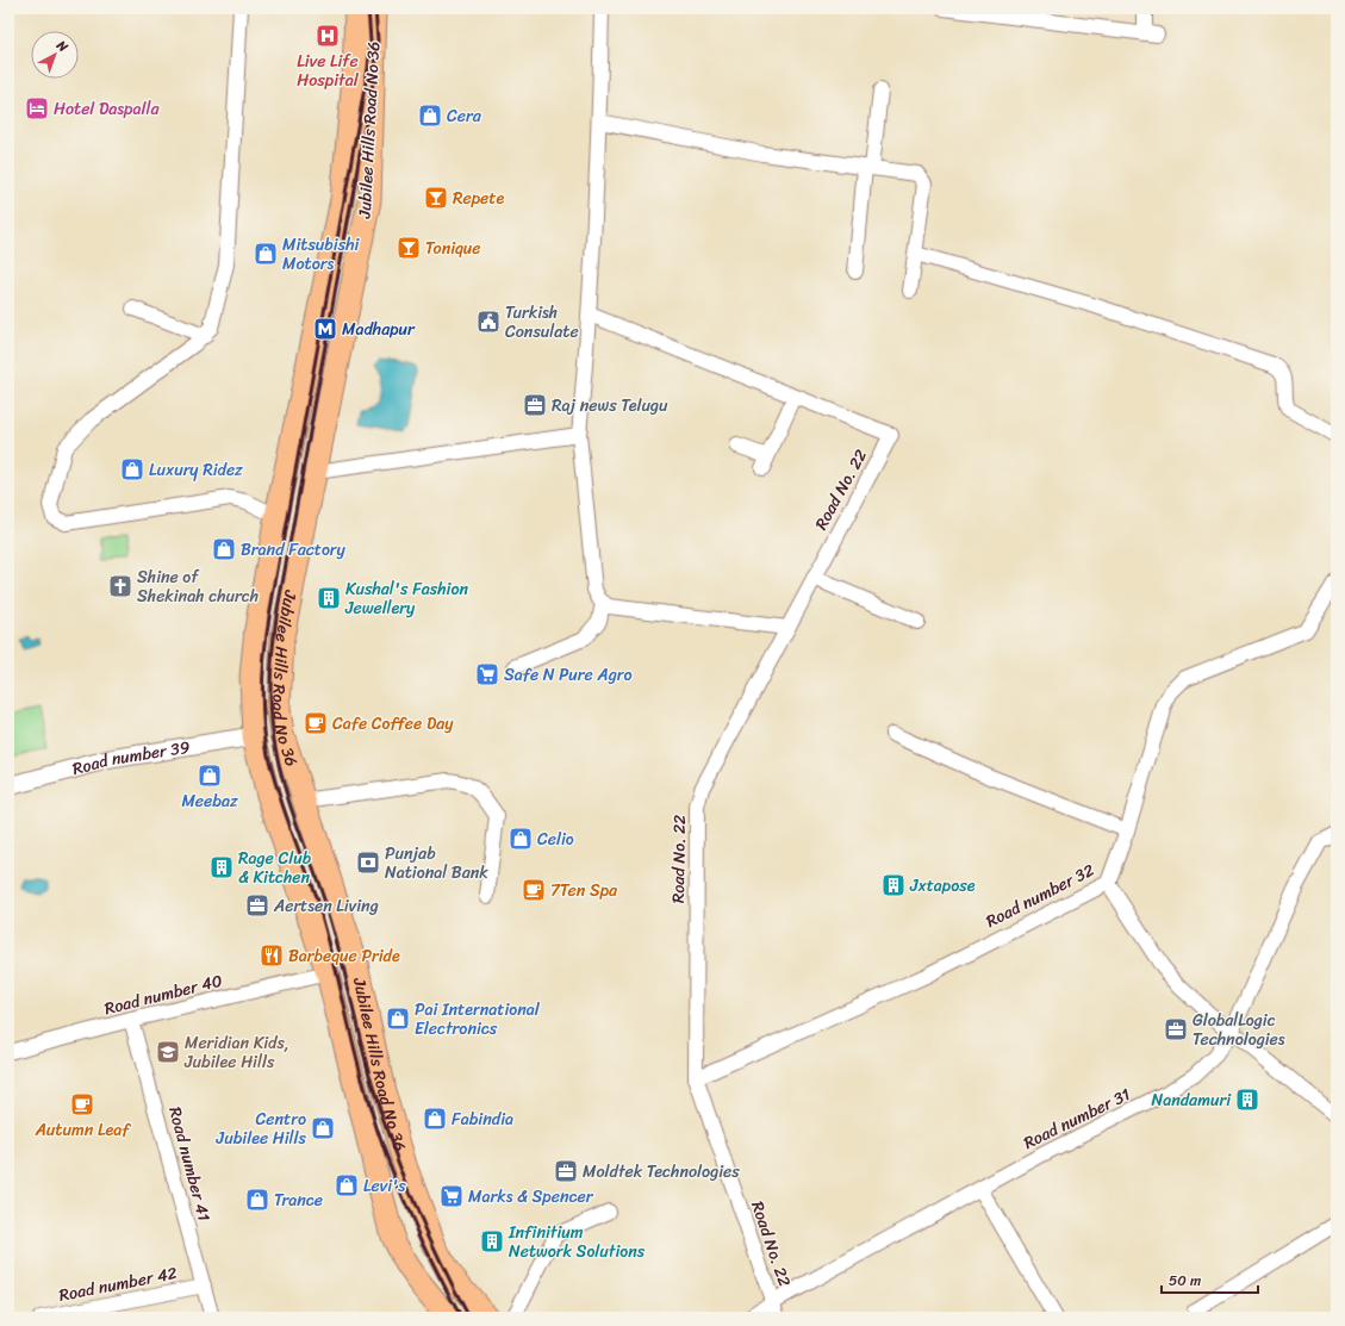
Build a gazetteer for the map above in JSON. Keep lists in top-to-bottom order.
{
  "streets": {
    "main road": ["Jubilee Hills Road No 36"],
    "street": [
      "Road No. 22",
      "Road number 39",
      "Road number 32",
      "Road number 40",
      "Road number 31",
      "Road number 41",
      "Road number 42"
    ]
  },
  "crossings": [
    ["Jubilee Hills Road No 36", "Road number 39"],
    ["Jubilee Hills Road No 36", "Road number 40"],
    ["Road No. 22", "Road number 32"],
    ["Road No. 22", "Road number 31"],
    ["Road number 40", "Road number 41"],
    ["Road number 41", "Road number 42"]
  ],
  "places": {
    "hospital": ["Live Life Hospital"],
    "hotel": ["Hotel Daspalla"],
    "shop": [
      "Cera",
      "Mitsubishi Motors",
      "Luxury Ridez",
      "Brand Factory",
      "Meebaz",
      "Celio",
      "Pai International Electronics",
      "Fabindia",
      "Centro Jubilee Hills",
      "Levi's",
      "Trance"
    ],
    "bar": ["Repete", "Tonique"],
    "public building": ["Turkish Consulate"],
    "metro station": ["Madhapur"],
    "office": [
      "Raj news Telugu",
      "Aertsen Living",
      "GlobalLogic Technologies",
      "Moldtek Technologies"
    ],
    "church": ["Shine of Shekinah church"],
    "building": [
      "Kushal's Fashion Jewellery",
      "Rage Club & Kitchen",
      "Jxtapose",
      "Nandamuri",
      "Infinitium Network Solutions"
    ],
    "supermarket": ["Safe N Pure Agro", "Marks & Spencer"],
    "cafe": ["Cafe Coffee Day", "7Ten Spa", "Autumn Leaf"],
    "bank": ["Punjab National Bank"],
    "restaurant": ["Barbeque Pride"],
    "school or university": ["Meridian Kids, Jubilee Hills"]
  },
  "scale_bar": "50 m",
  "north": "top right"
}
